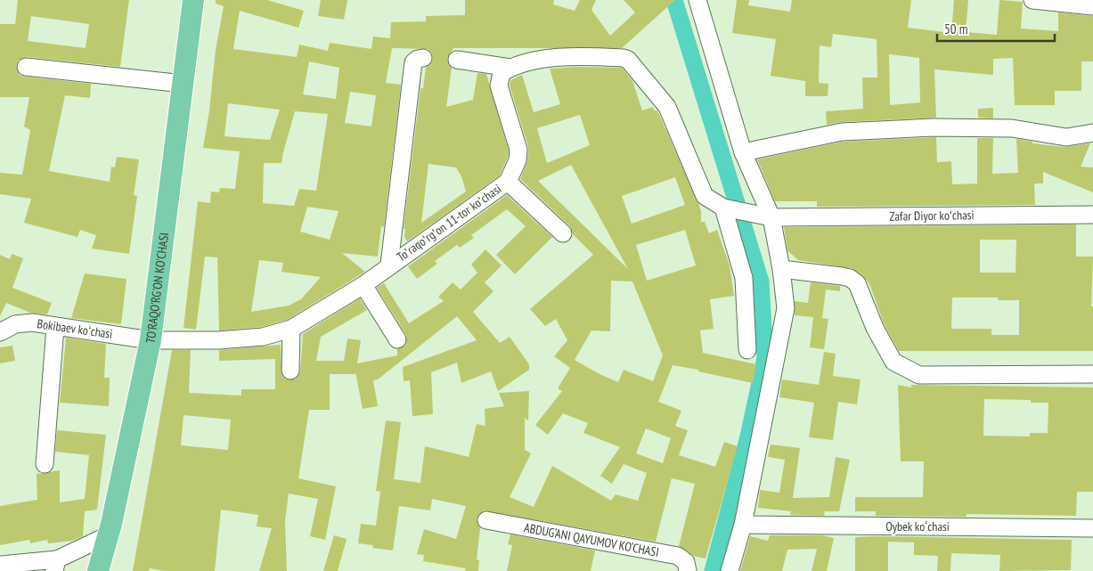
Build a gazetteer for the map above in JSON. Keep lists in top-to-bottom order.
{
  "streets": {
    "main road": ["TO'RAQO'RG'ON KO'CHASI"],
    "street": [
      "Zafar Diyor koʻchasi",
      "Toʻraqoʻrgʻon 11-tor koʻchasi",
      "Bokibaev koʻchasi",
      "Oybek koʻchasi",
      "ABDUG‘ANI QAYUMOV KO‘CHASI"
    ]
  },
  "crossings": [
    ["Toʻraqoʻrgʻon 11-tor koʻchasi", "TO'RAQO'RG'ON KO'CHASI"],
    ["Toʻraqoʻrgʻon 11-tor koʻchasi", "Bokibaev koʻchasi"],
    ["TO'RAQO'RG'ON KO'CHASI", "Bokibaev koʻchasi"]
  ],
  "scale_bar": "50 m"
}
